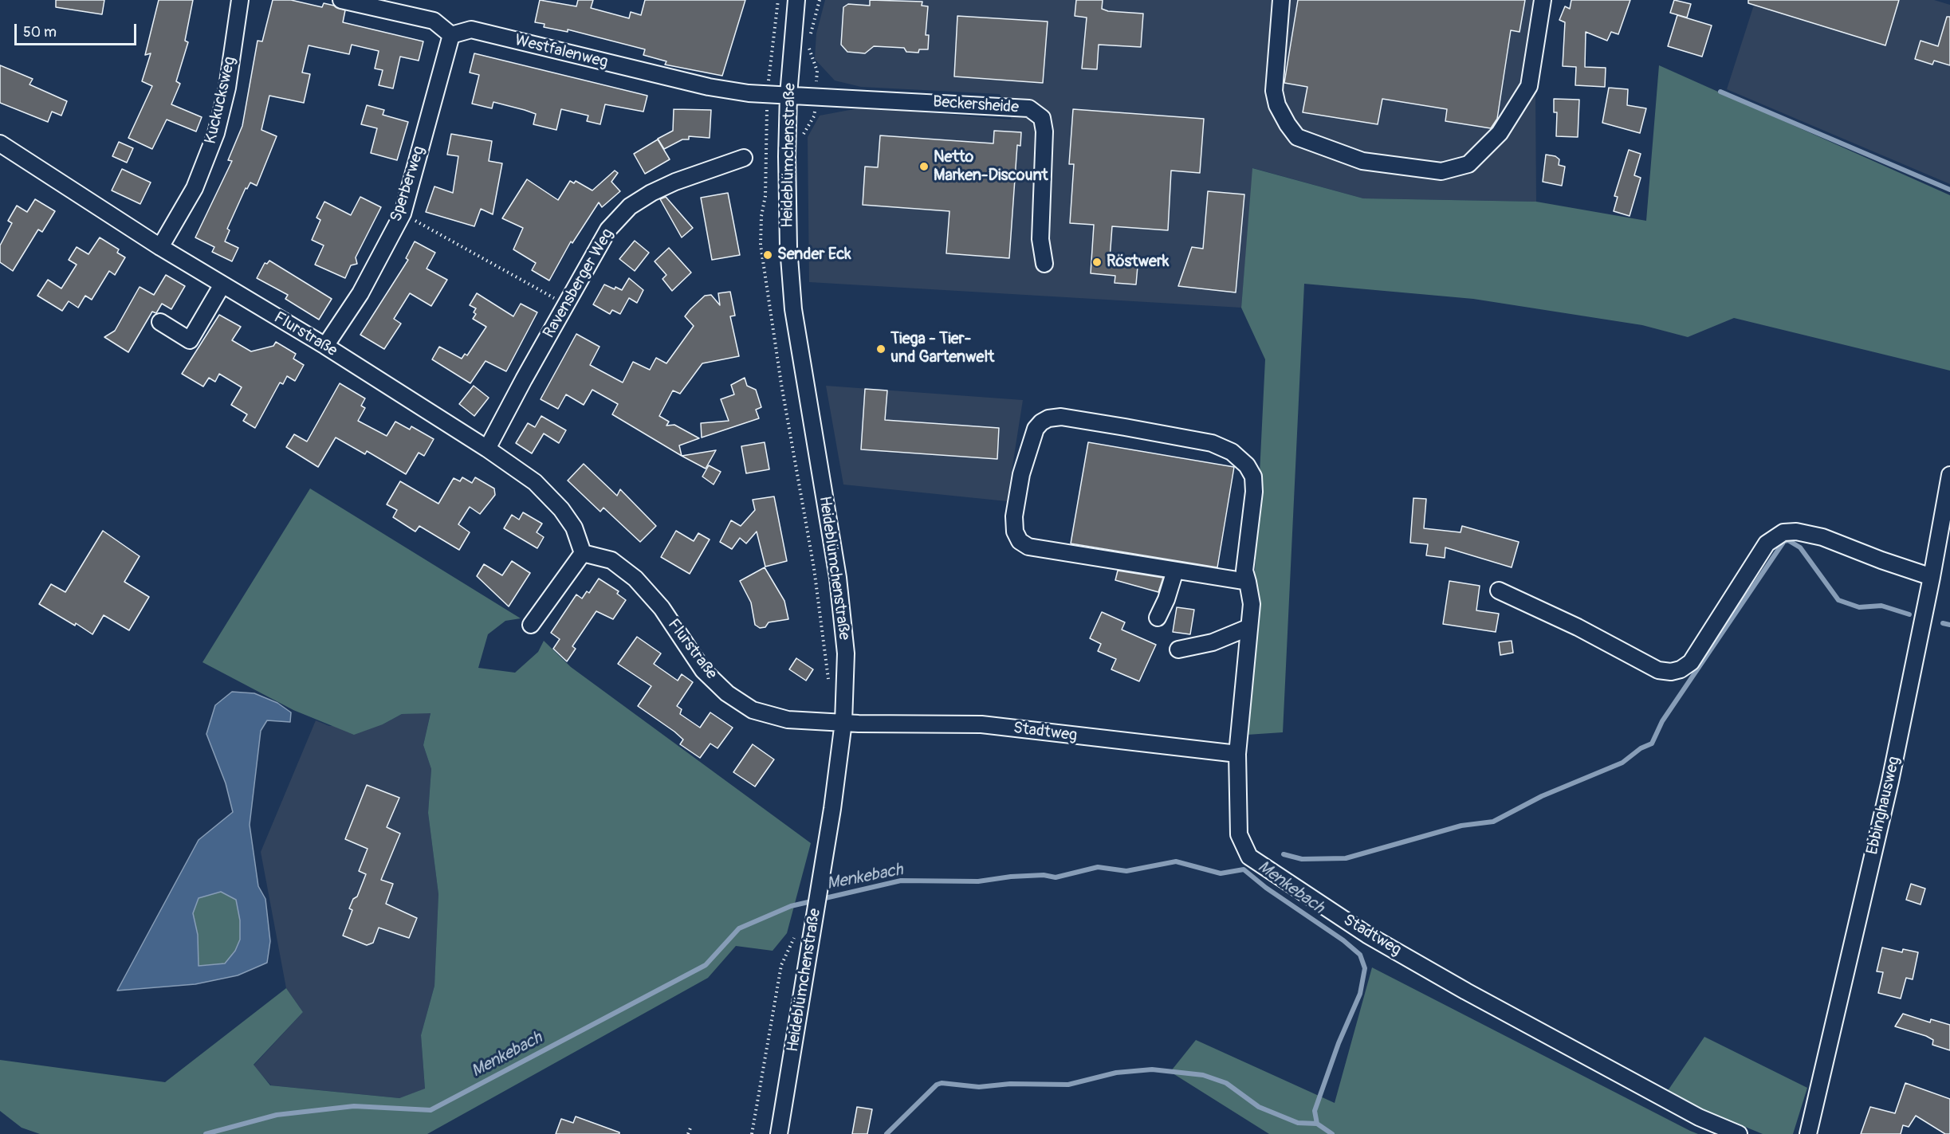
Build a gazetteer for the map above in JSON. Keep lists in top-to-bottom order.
{
  "streets": {
    "street": [
      "Westfalenweg",
      "Kuckucksweg",
      "Beckersheide",
      "Heideblümchenstraße",
      "Sperberweg",
      "Ravensberger Weg",
      "Flurstraße",
      "Stadtweg",
      "Ebbinghausweg"
    ]
  },
  "crossings": [
    ["Westfalenweg", "Beckersheide"],
    ["Westfalenweg", "Heideblümchenstraße"],
    ["Westfalenweg", "Sperberweg"],
    ["Kuckucksweg", "Flurstraße"],
    ["Beckersheide", "Heideblümchenstraße"],
    ["Heideblümchenstraße", "Flurstraße"],
    ["Heideblümchenstraße", "Stadtweg"],
    ["Sperberweg", "Flurstraße"],
    ["Ravensberger Weg", "Flurstraße"],
    ["Flurstraße", "Stadtweg"]
  ],
  "water": ["Menkebach"],
  "places": [
    "Netto Marken-Discount",
    "Sender Eck",
    "Röstwerk",
    "Tiega - Tier- und Gartenwelt"
  ],
  "scale_bar": "50 m"
}
